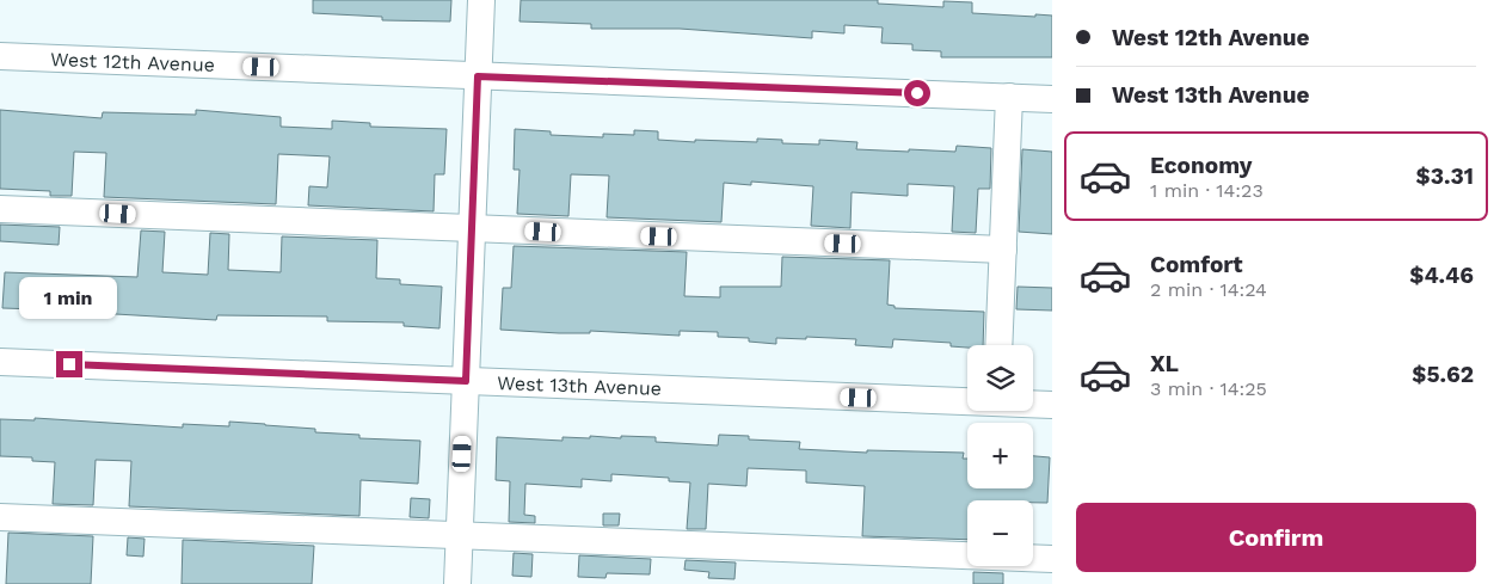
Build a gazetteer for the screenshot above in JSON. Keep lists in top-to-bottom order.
{
  "streets": {
    "street": ["West 12th Avenue", "West 13th Avenue"]
  },
  "page": {
    "banner": ["West 12th Avenue", "West 13th Avenue"],
    "list": [
      {
        "name": "Economy",
        "note": "1 min · 14:23",
        "value": "$3.31"
      },
      {
        "name": "Comfort",
        "note": "2 min · 14:24",
        "value": "$4.46"
      },
      {
        "name": "XL",
        "note": "3 min · 14:25",
        "value": "$5.62"
      }
    ],
    "bubble": "1 min",
    "map_buttons": ["+", "−"],
    "buttons": "Confirm"
  }
}
